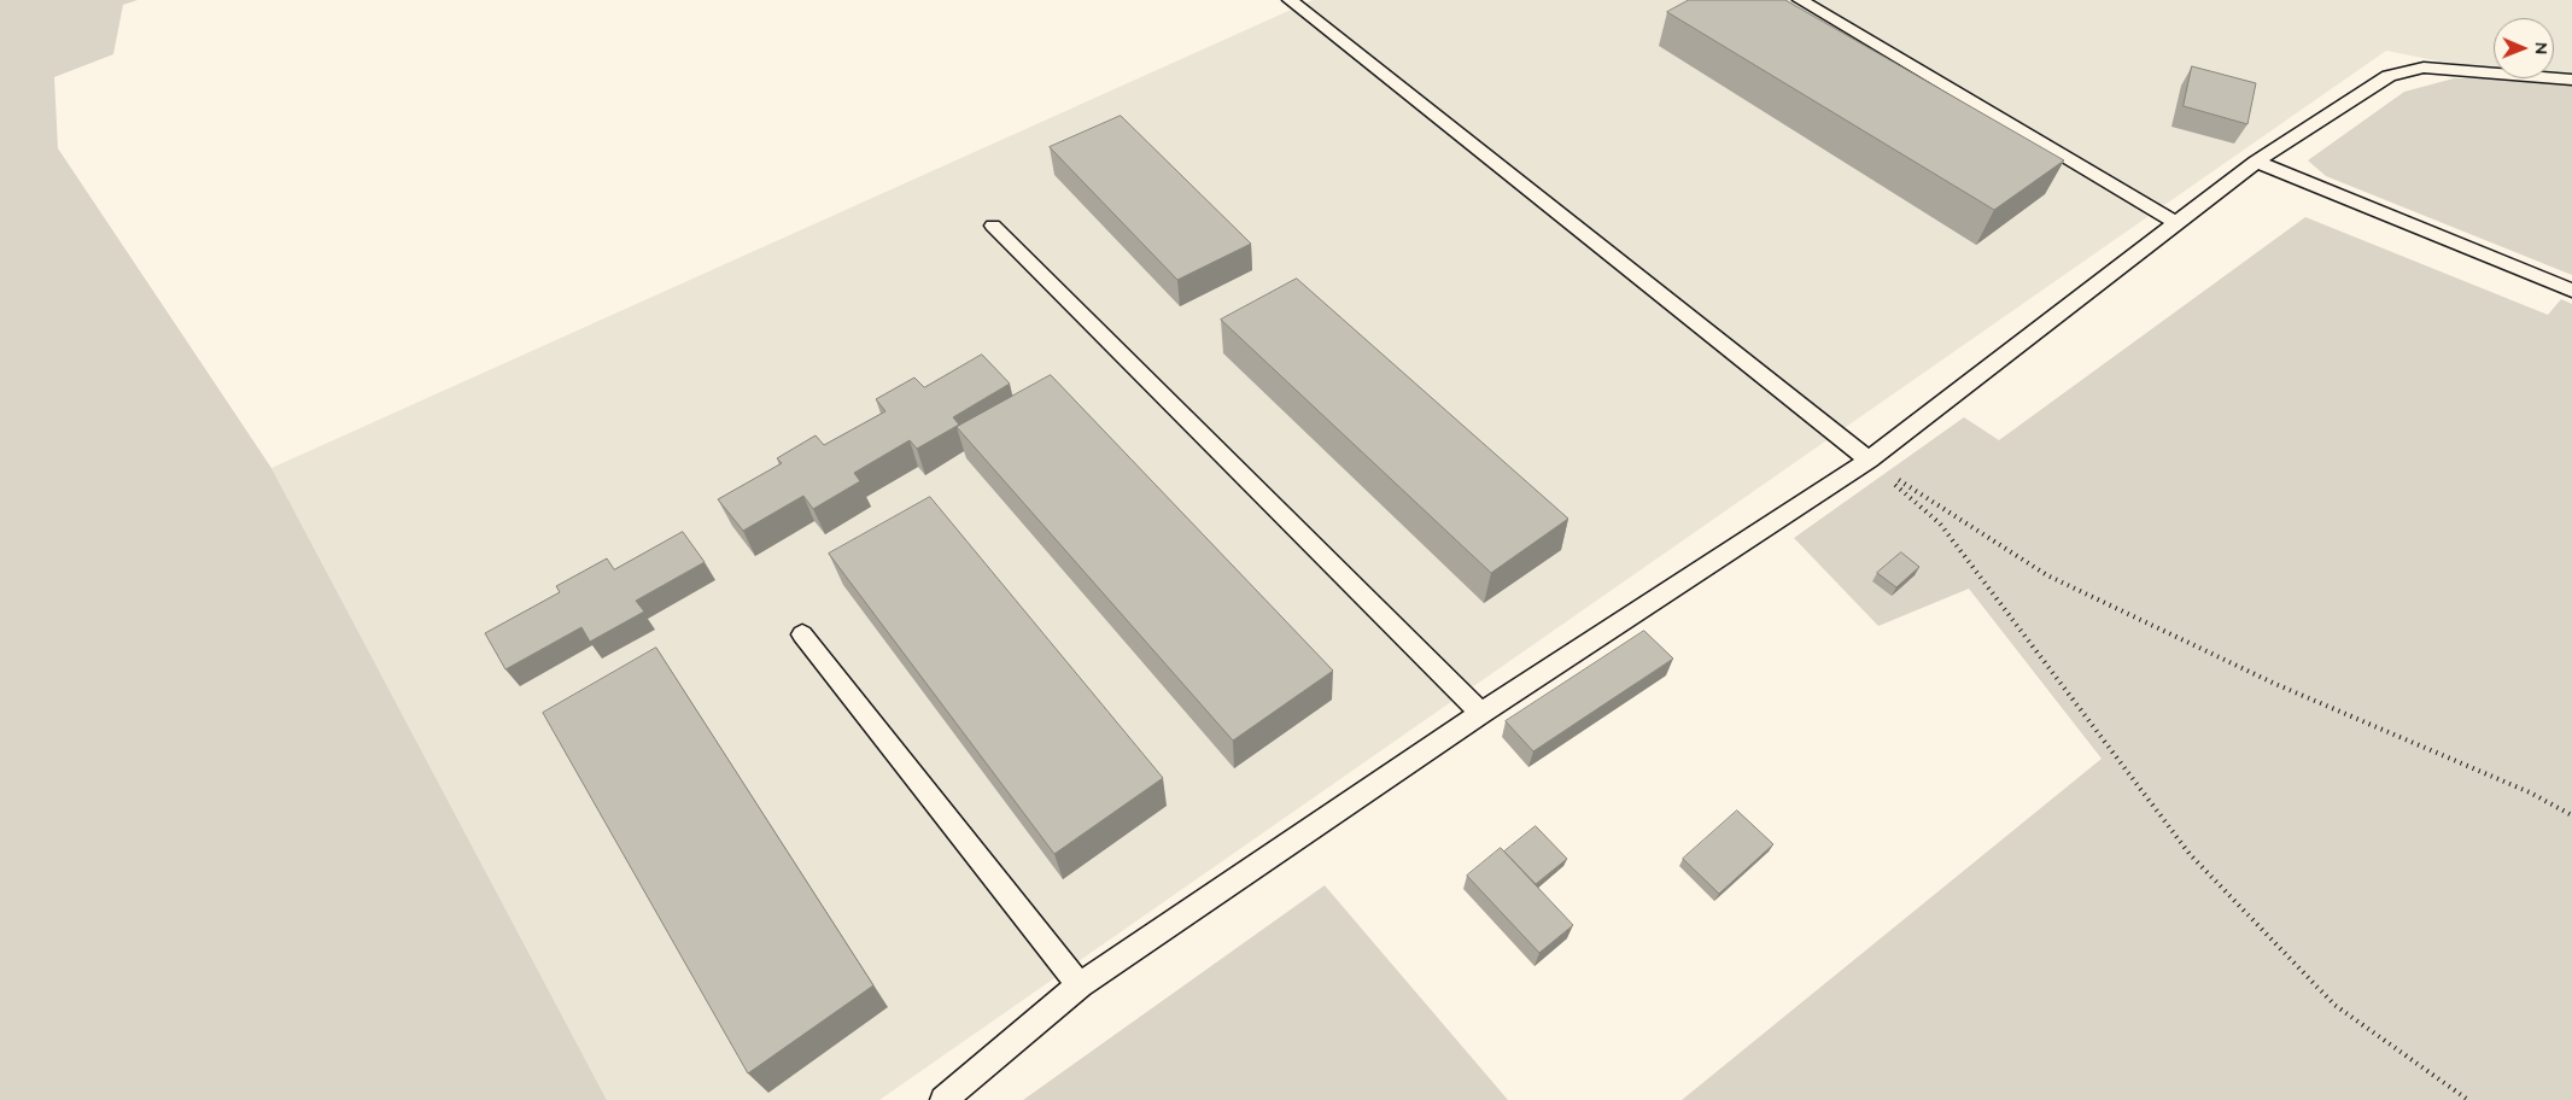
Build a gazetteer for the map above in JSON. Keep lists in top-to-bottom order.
{
  "north": "right"
}
